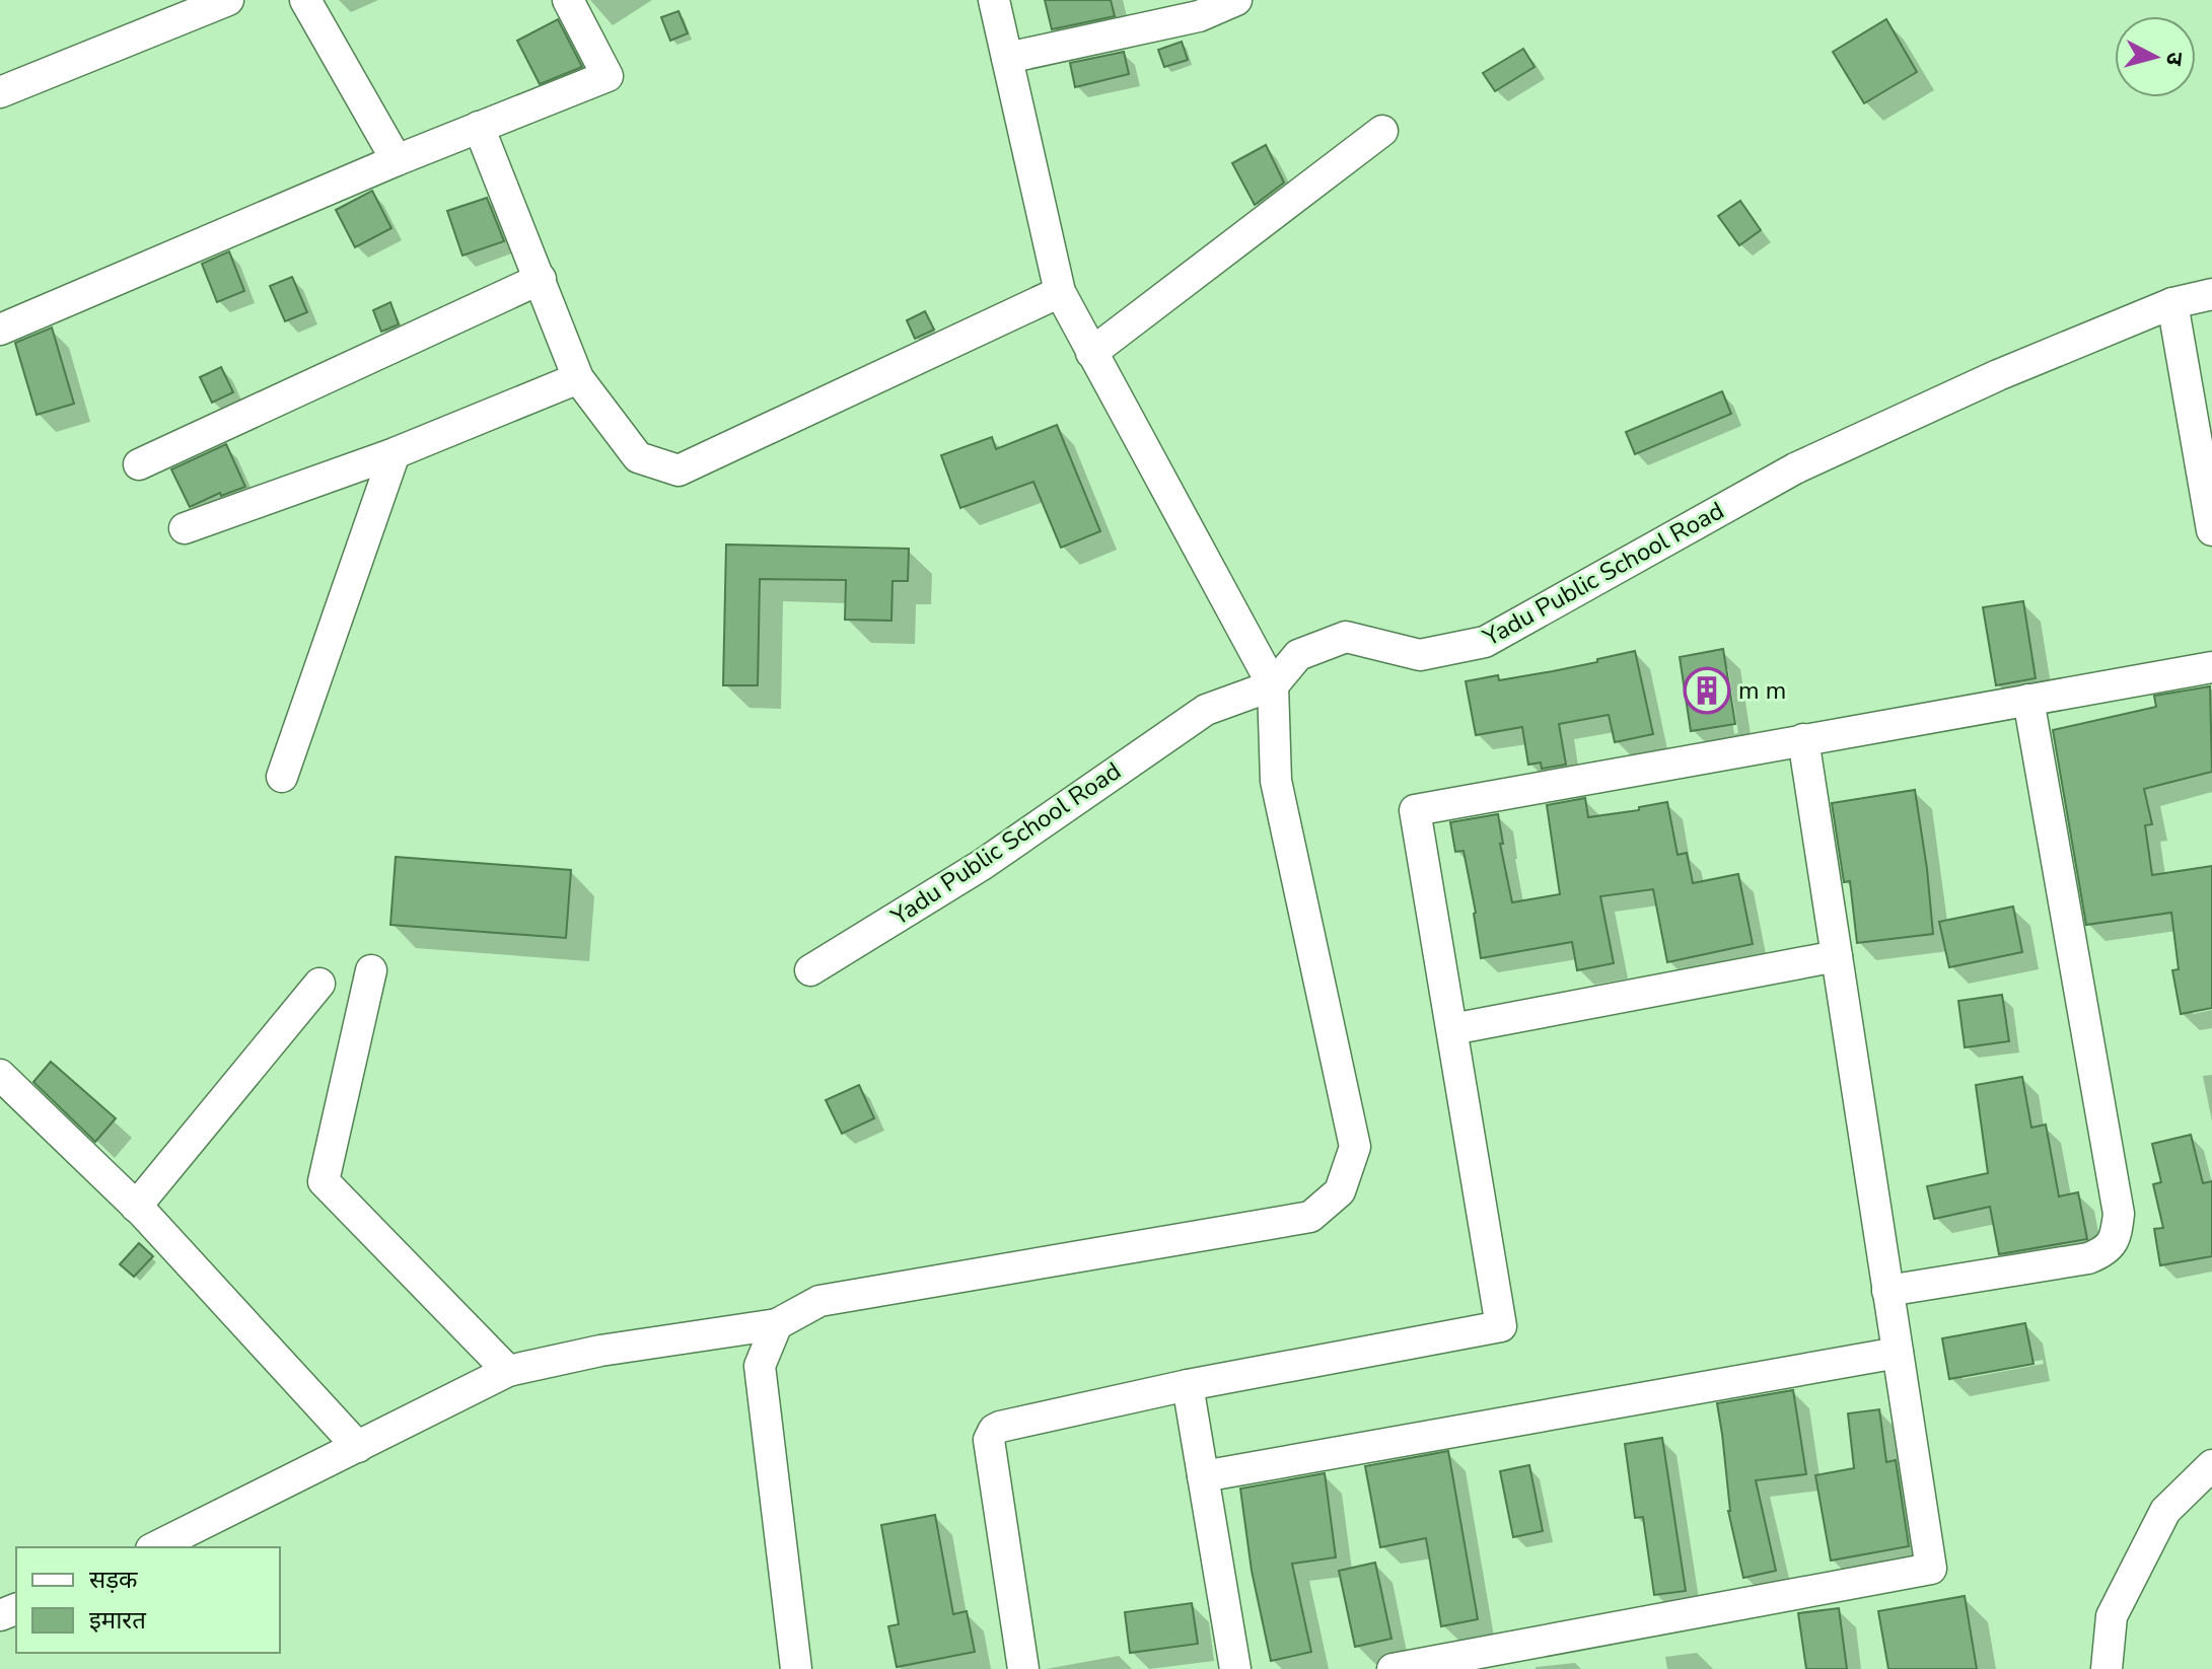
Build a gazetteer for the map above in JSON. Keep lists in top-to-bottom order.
{
  "streets": {
    "street": ["Yadu Public School Road"]
  },
  "places": {
    "building": ["m m"]
  },
  "legend": ["सड़क", "इमारत"],
  "north": "right"
}
